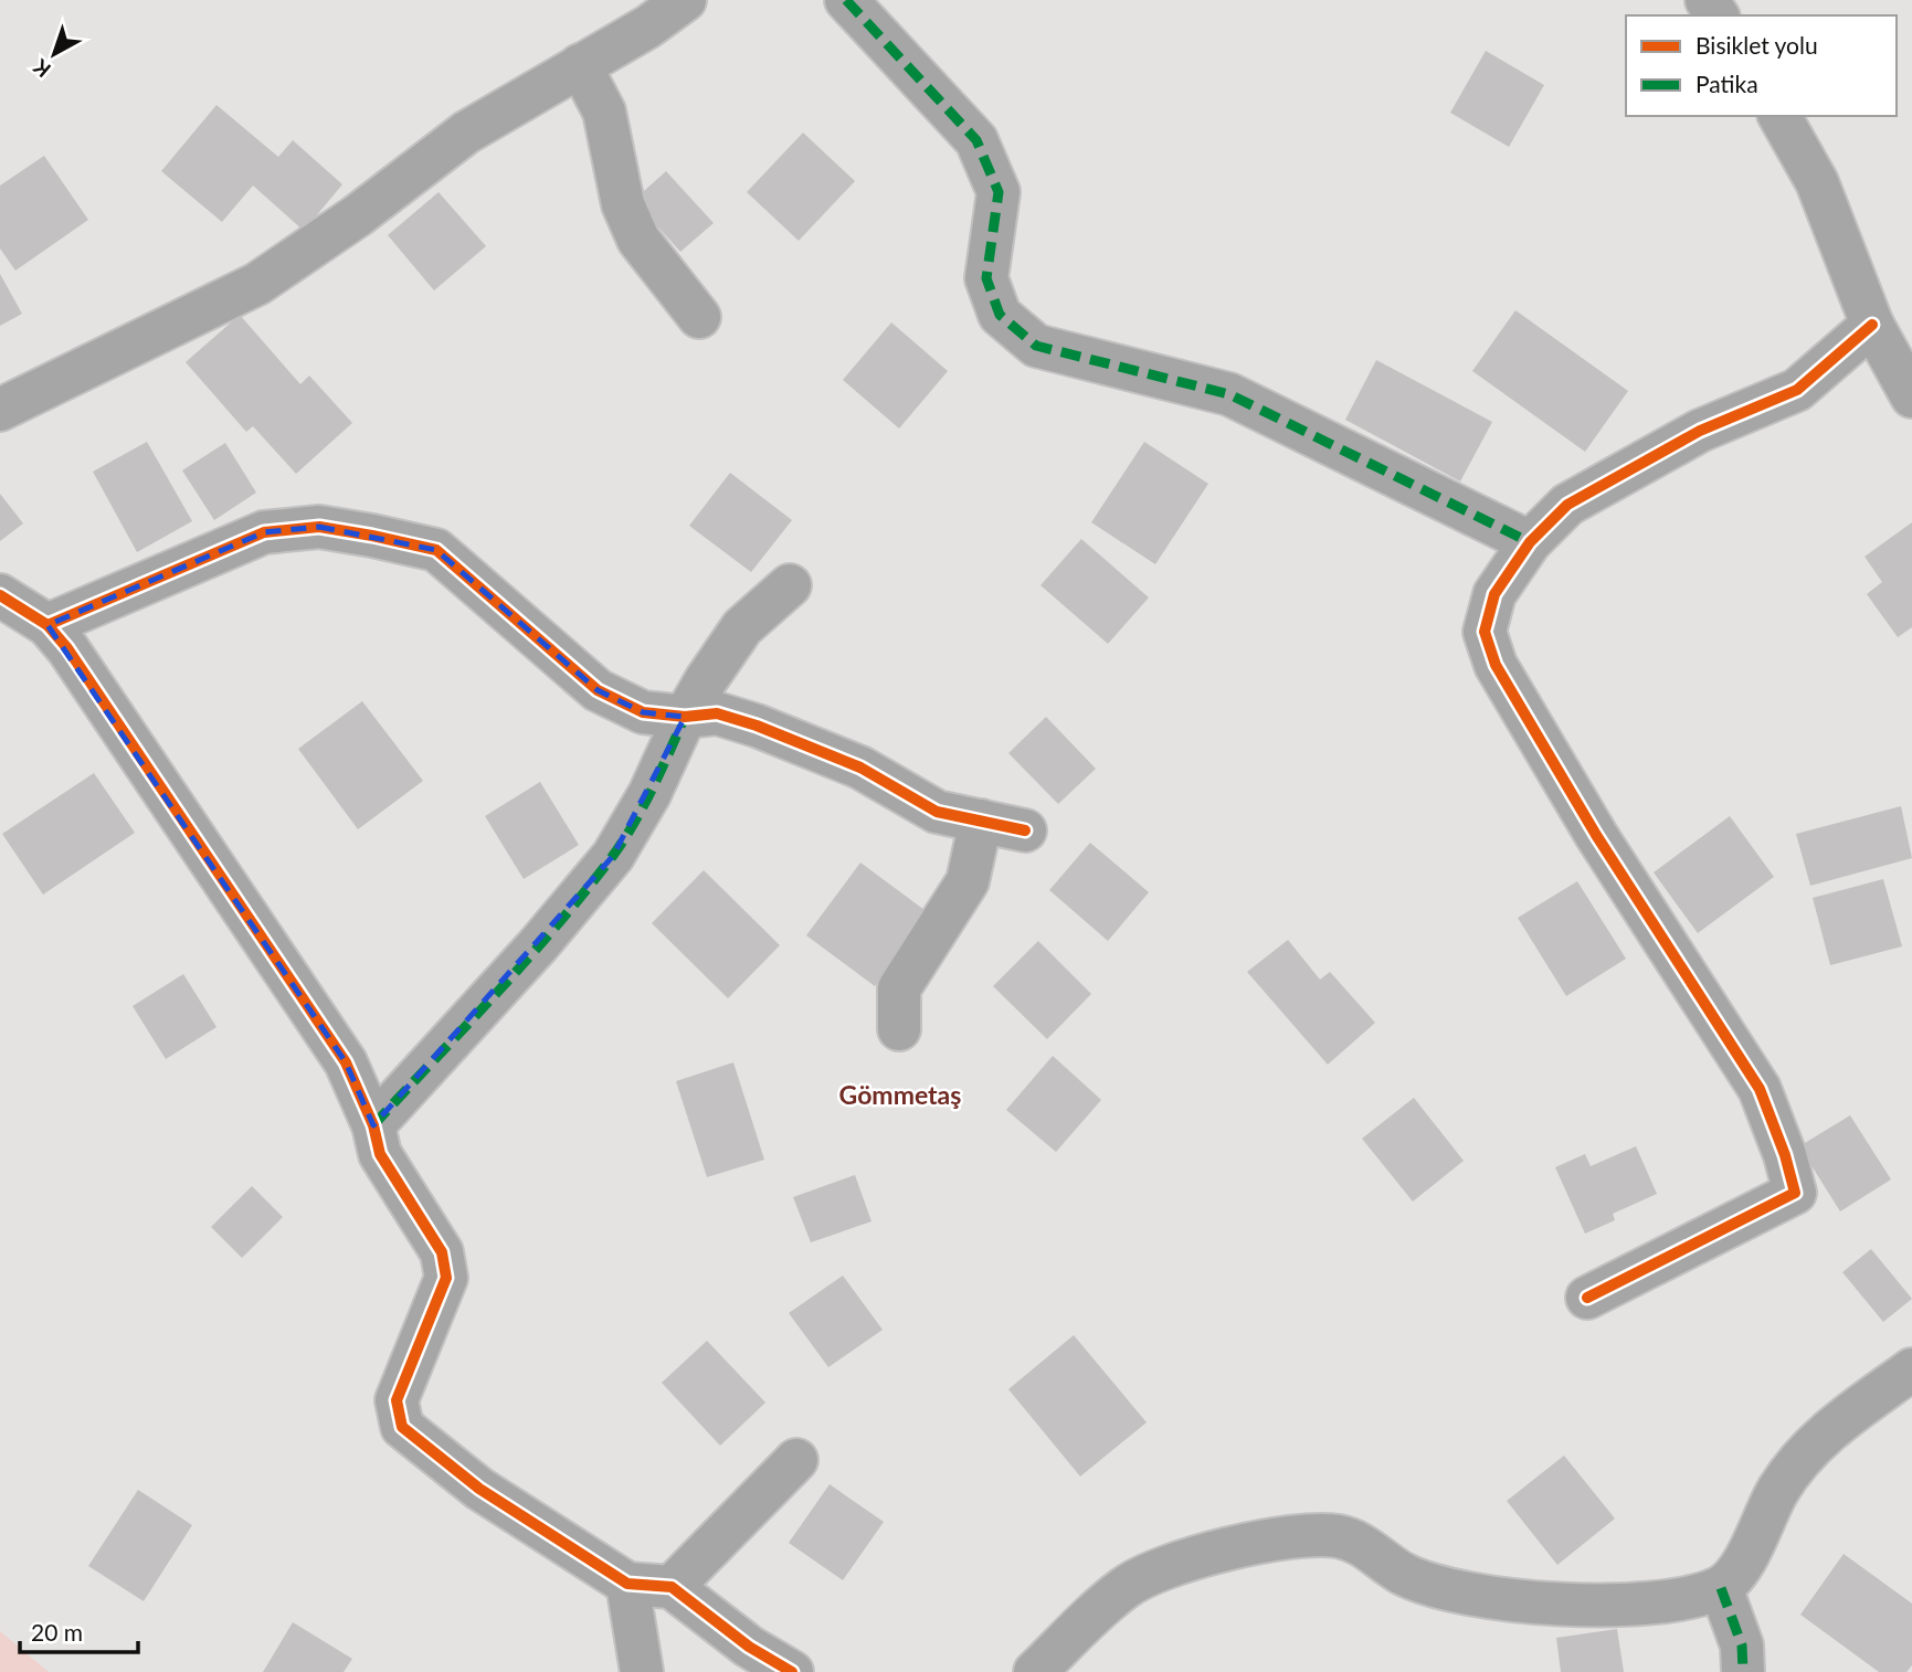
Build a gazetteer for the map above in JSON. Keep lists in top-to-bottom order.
{
  "districts": ["Gömmetaş"],
  "legend": ["Bisiklet yolu", "Patika"],
  "scale_bar": "20 m",
  "north": "bottom left"
}
